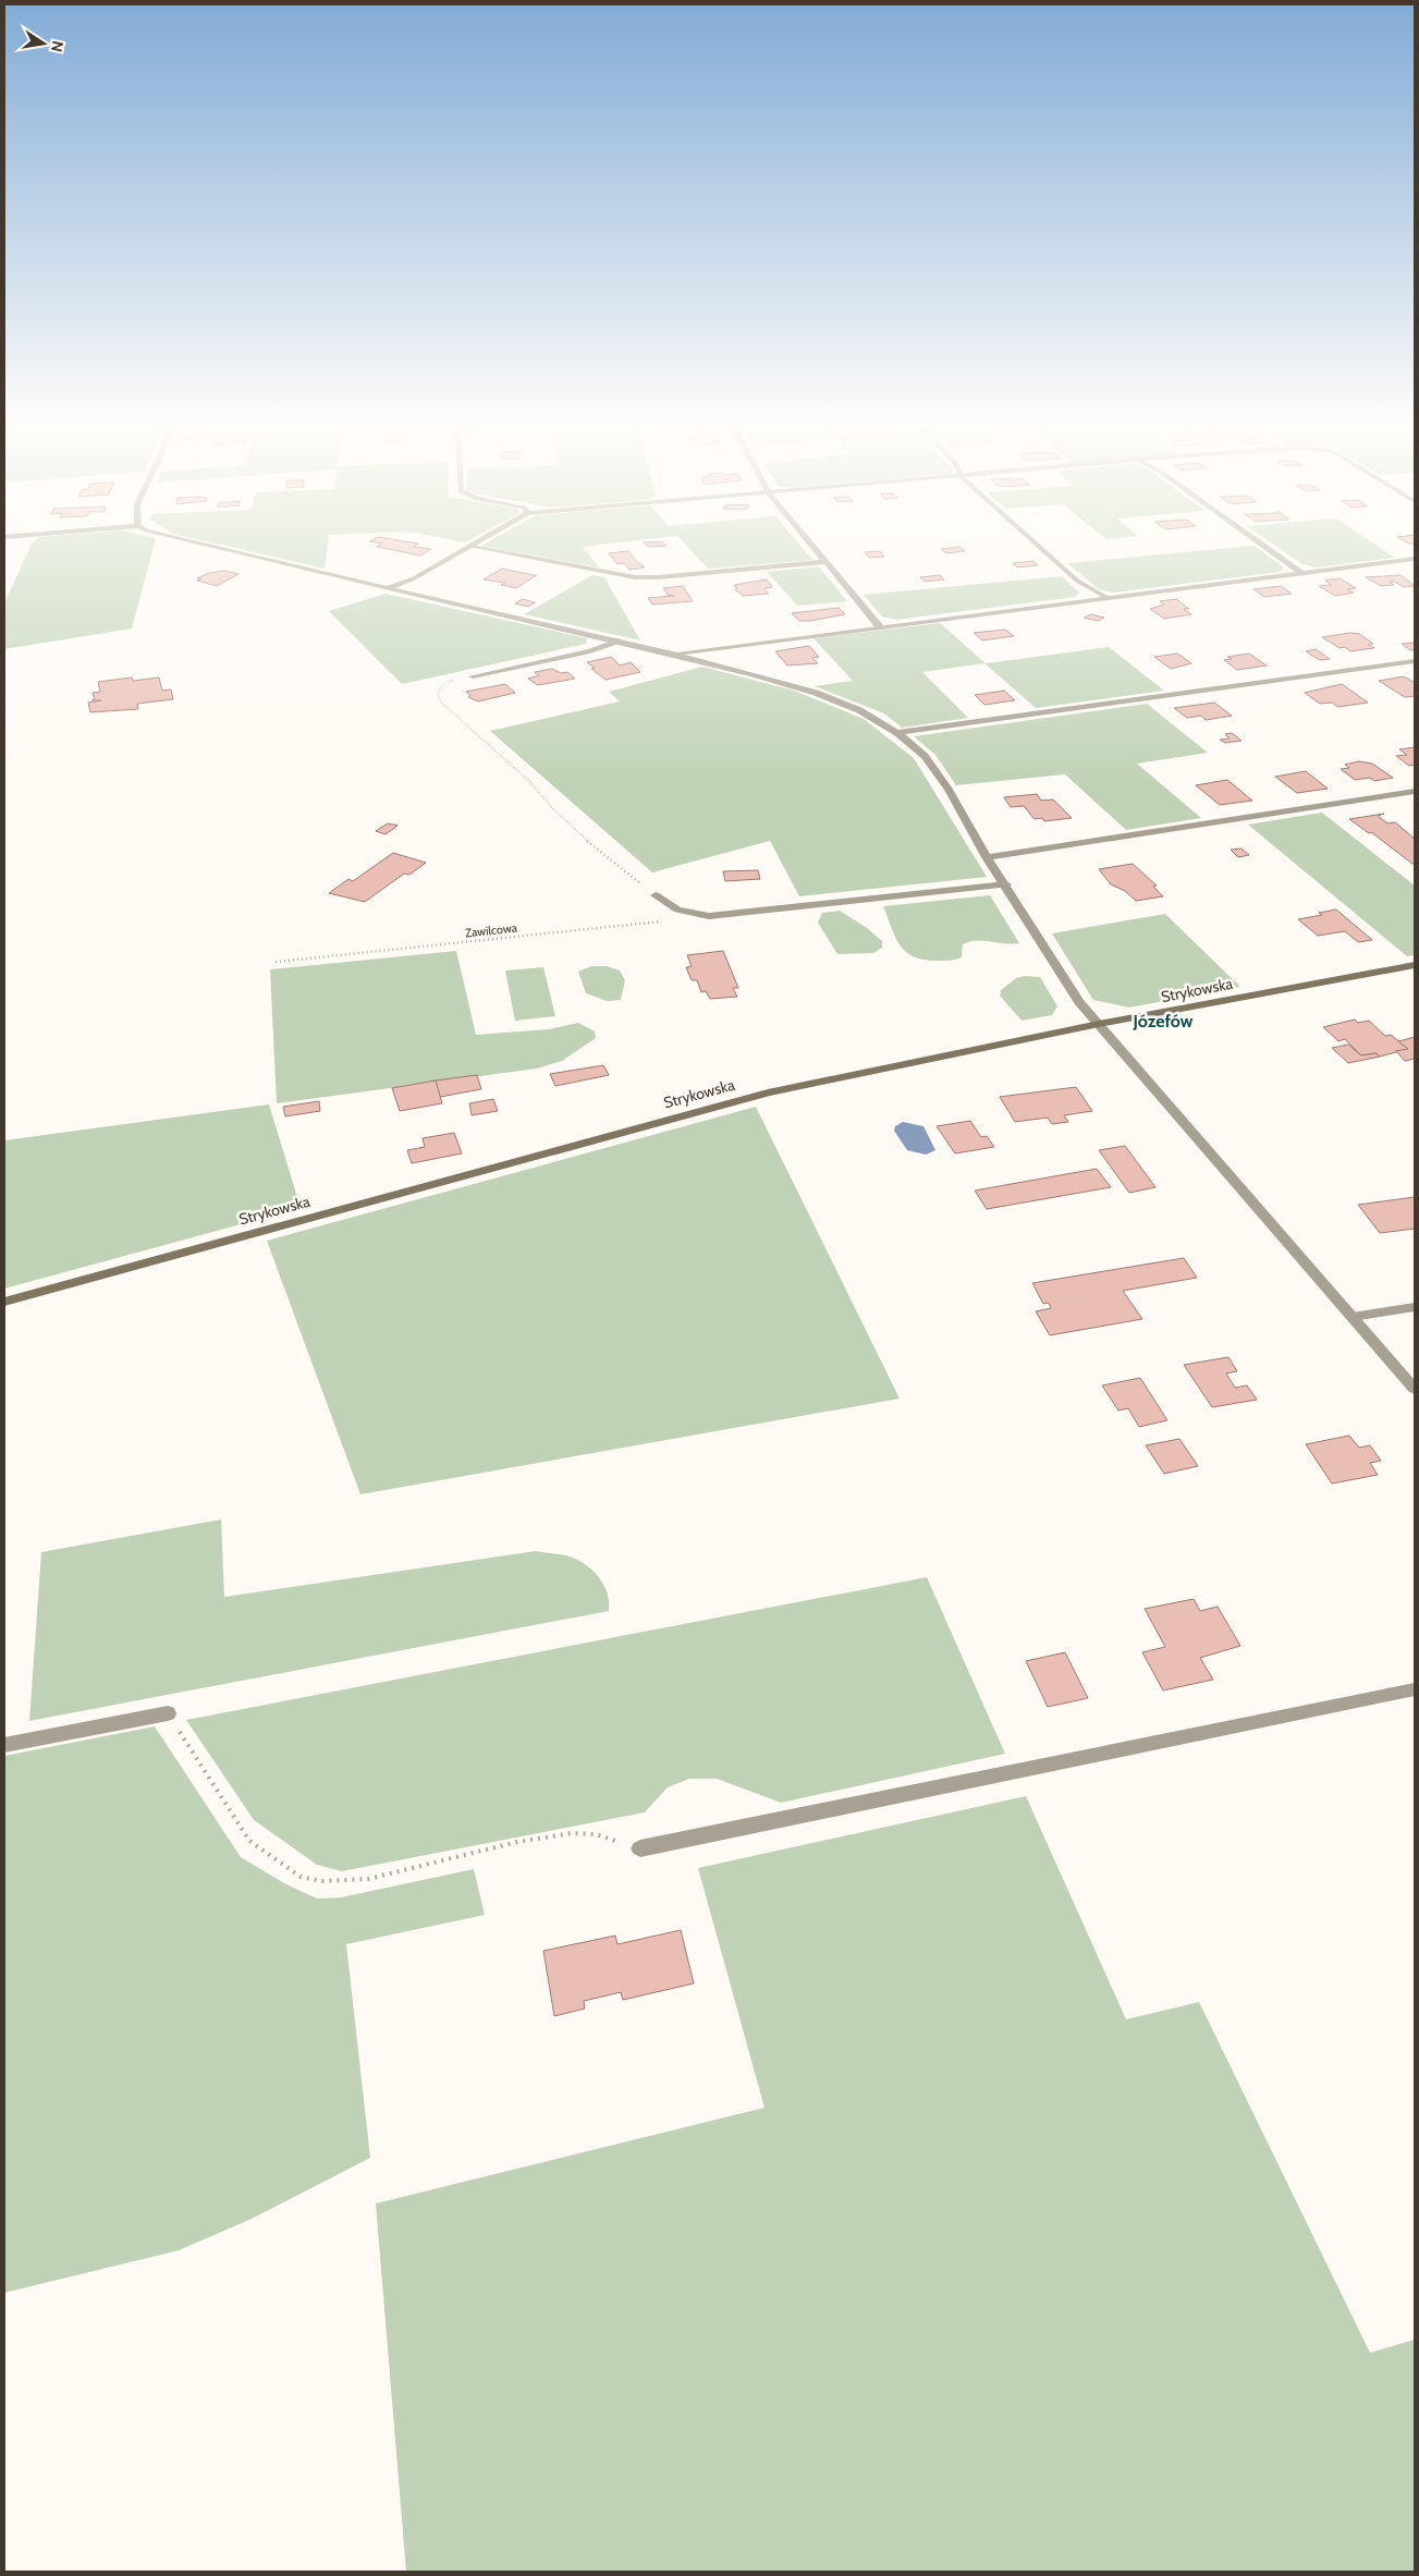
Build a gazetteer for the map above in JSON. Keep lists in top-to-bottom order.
{
  "streets": {
    "street": ["Strykowska"],
    "path": ["Zawilcowa"]
  },
  "districts": ["Józefów"],
  "north": "right"
}
